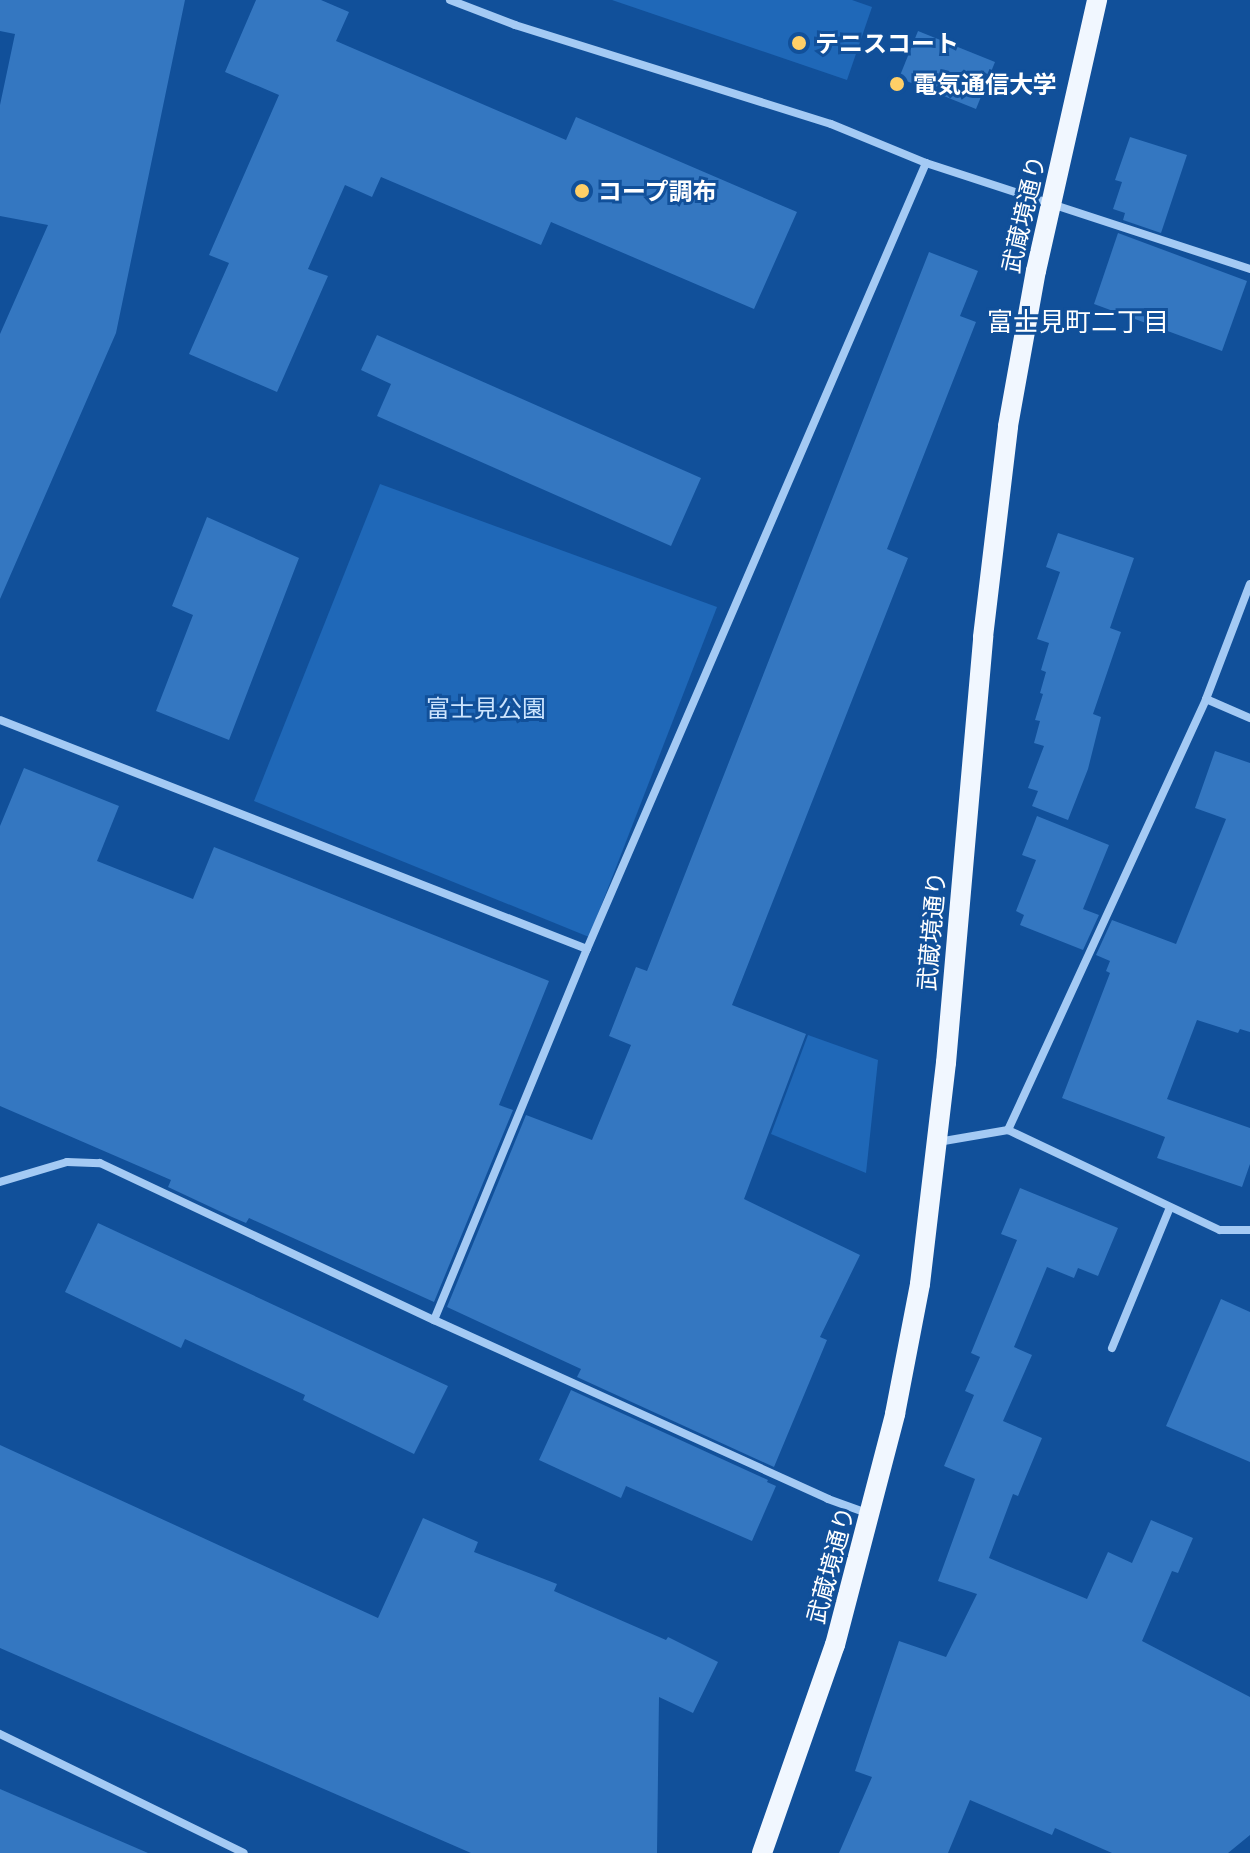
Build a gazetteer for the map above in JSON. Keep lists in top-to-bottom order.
{
  "streets": {
    "main road": ["武蔵境通り"]
  },
  "districts": ["富士見町二丁目"],
  "parks": ["富士見公園"],
  "places": ["テニスコート", "電気通信大学", "コープ調布"]
}
